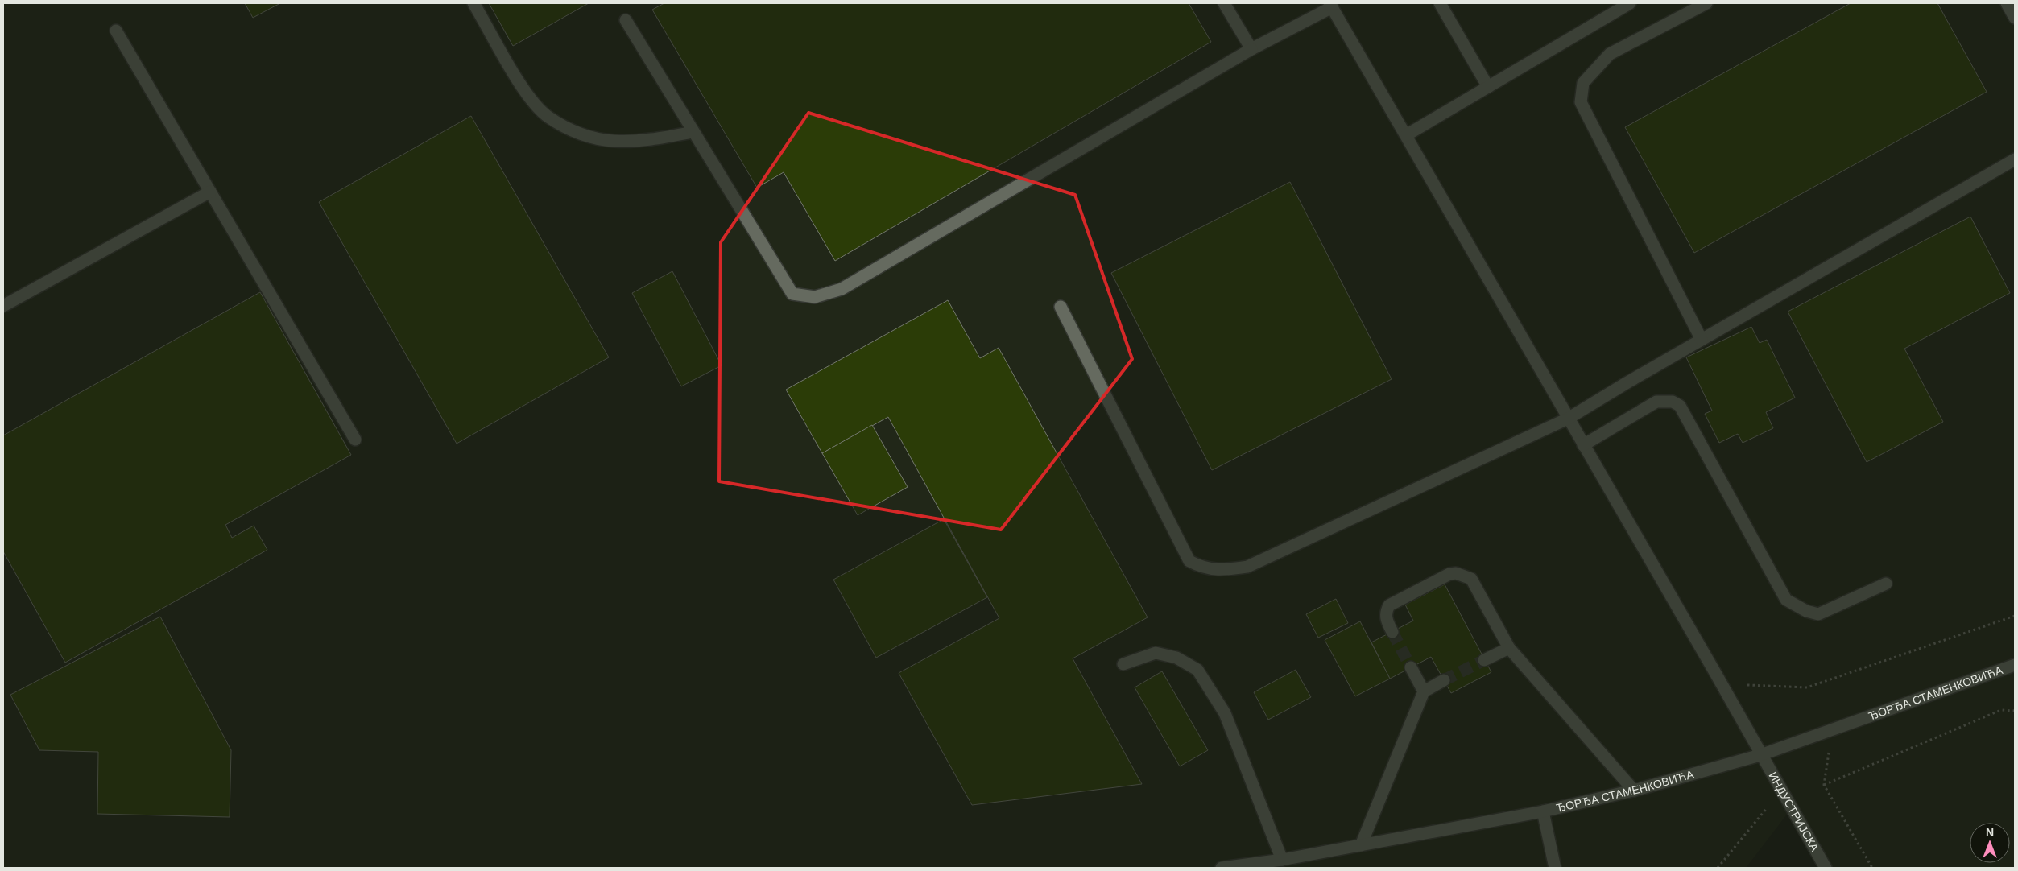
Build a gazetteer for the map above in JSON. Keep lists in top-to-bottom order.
{
  "streets": {
    "street": ["ЂОРЂА СТАМЕНКОВИЋА", "ИНДУСТРИЈСКА"]
  },
  "crossings": [
    ["ЂОРЂА СТАМЕНКОВИЋА", "ИНДУСТРИЈСКА"]
  ],
  "north": "top"
}
